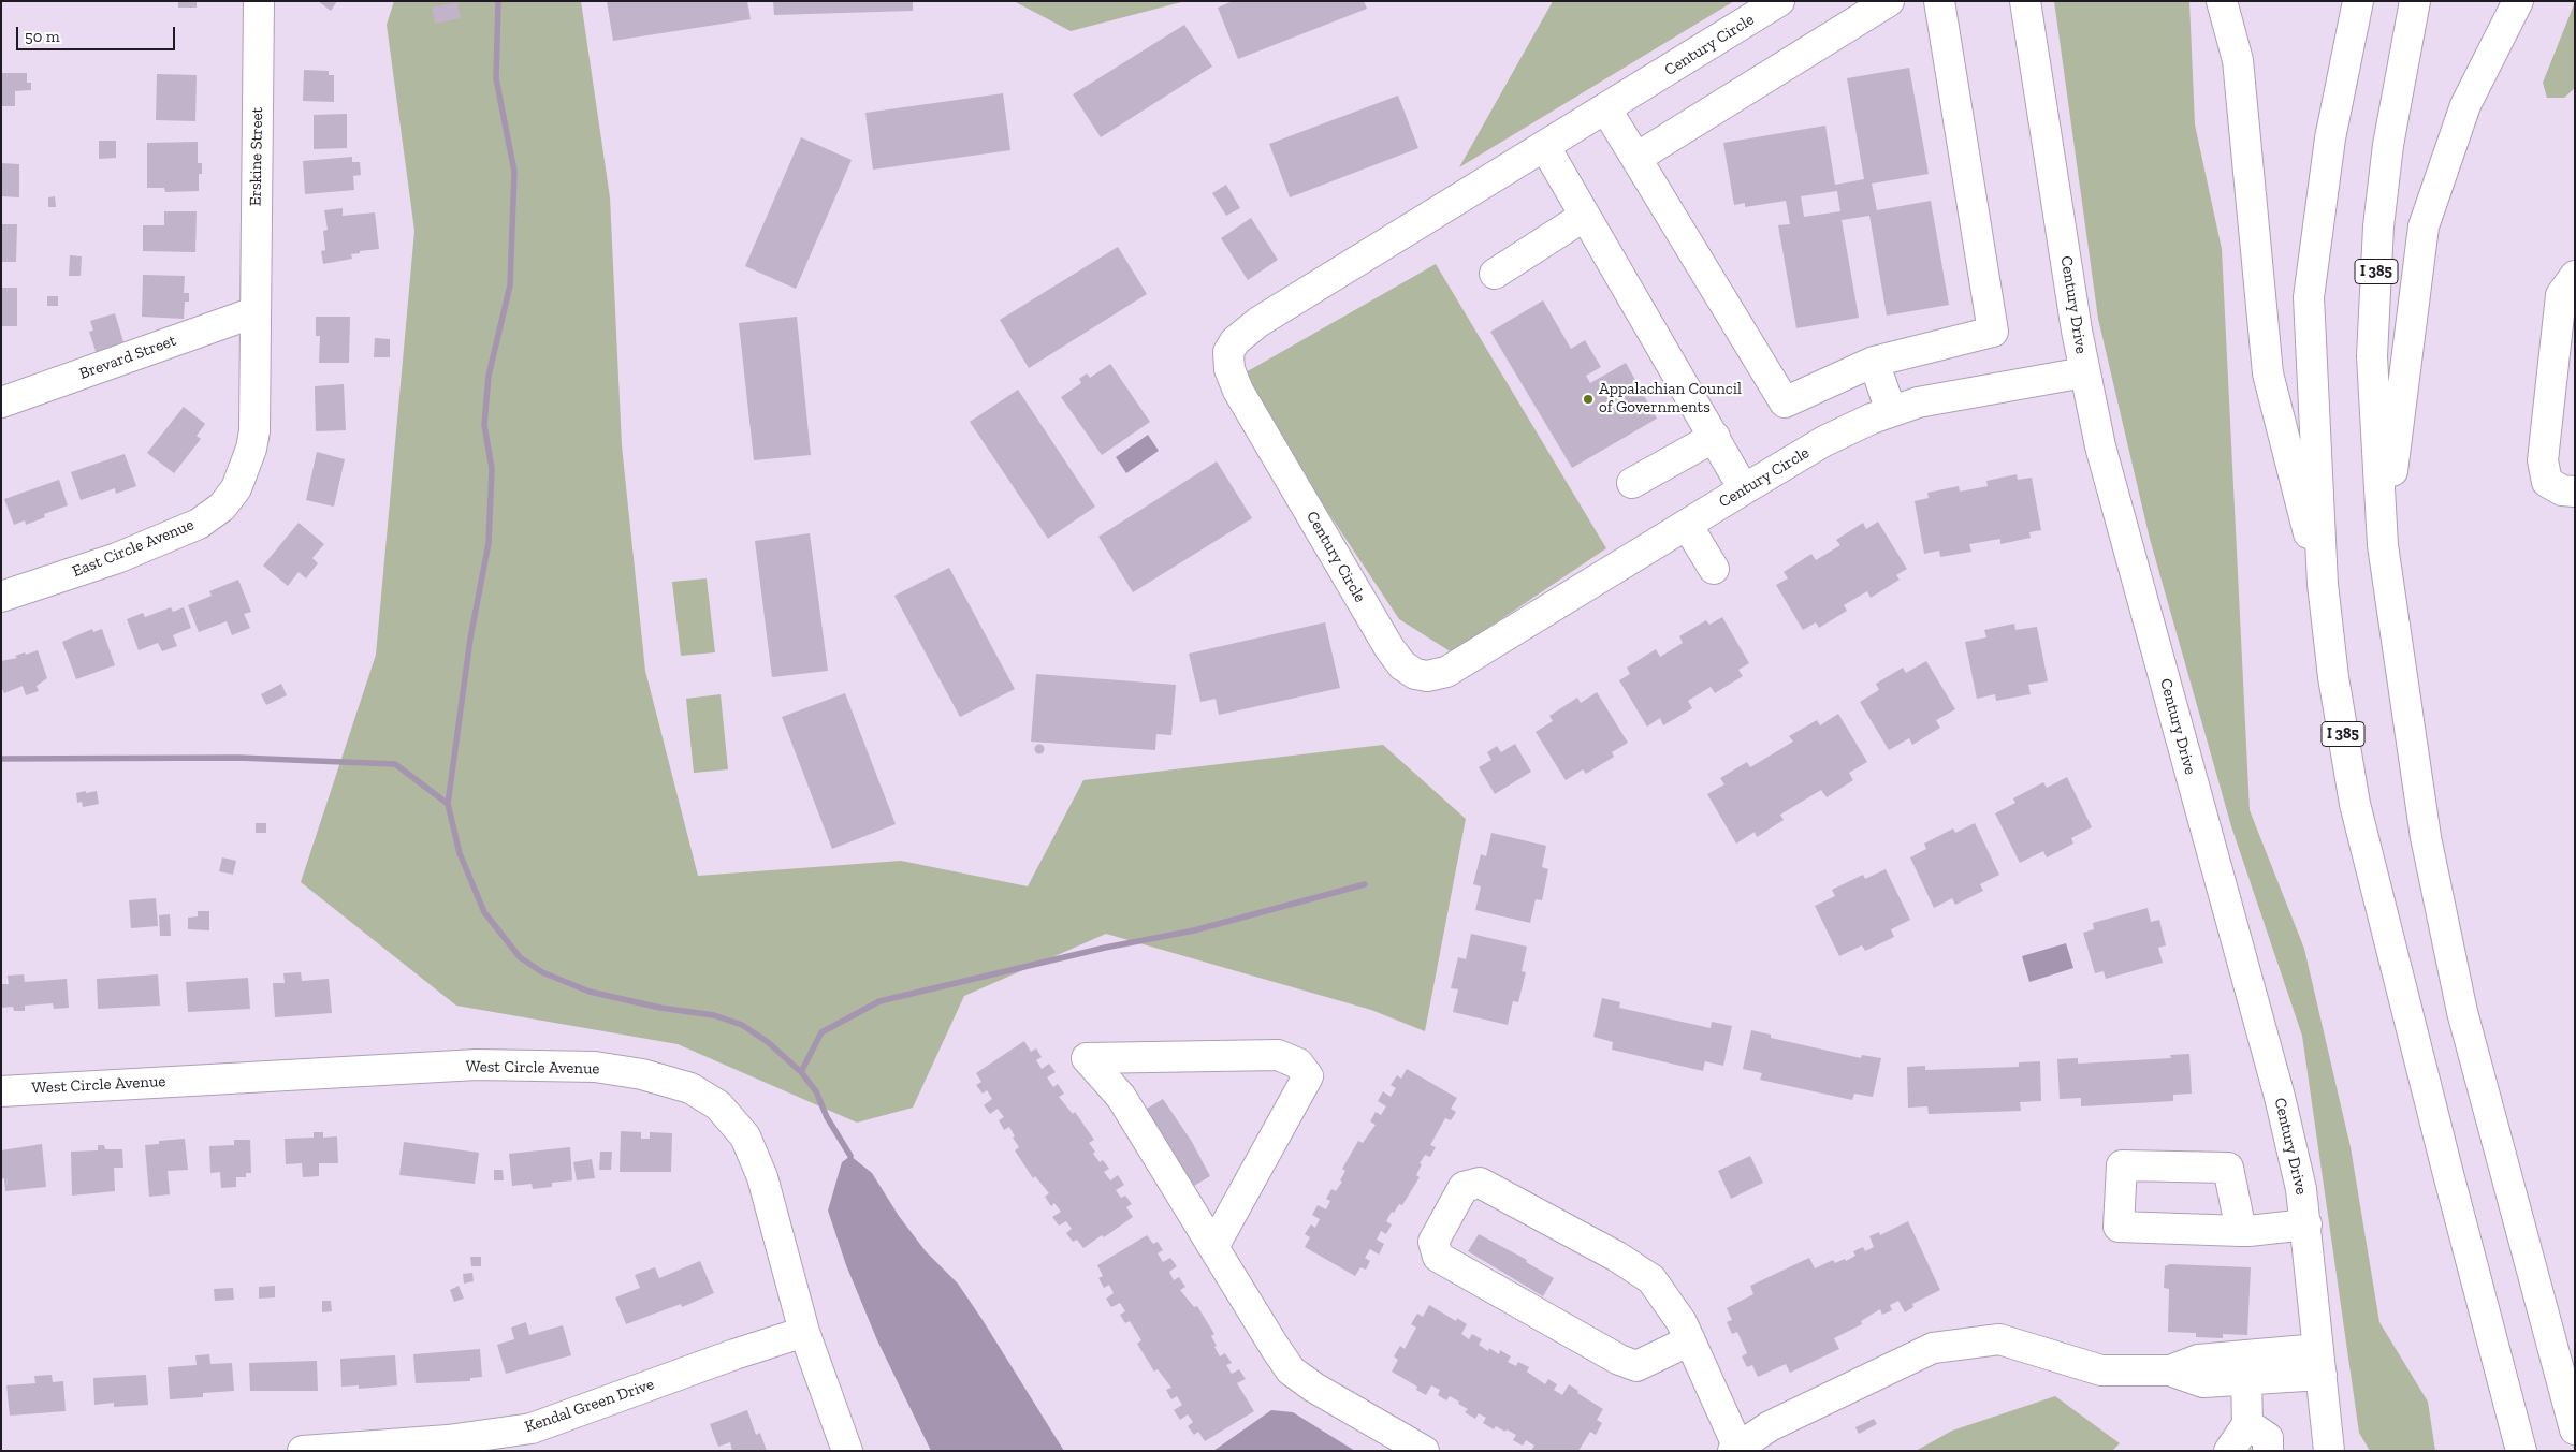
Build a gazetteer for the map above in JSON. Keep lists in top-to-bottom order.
{
  "streets": {
    "main road": [
      "Century Circle",
      "Erskine Street",
      "I 385",
      "Century Drive",
      "Brevard Street",
      "East Circle Avenue",
      "West Circle Avenue",
      "Kendal Green Drive"
    ]
  },
  "crossings": [
    ["Century Circle", "Century Drive"],
    ["Erskine Street", "Brevard Street"],
    ["Erskine Street", "East Circle Avenue"],
    ["Brevard Street", "East Circle Avenue"],
    ["West Circle Avenue", "Kendal Green Drive"]
  ],
  "places": ["Appalachian Council of Governments"],
  "scale_bar": "50 m"
}
